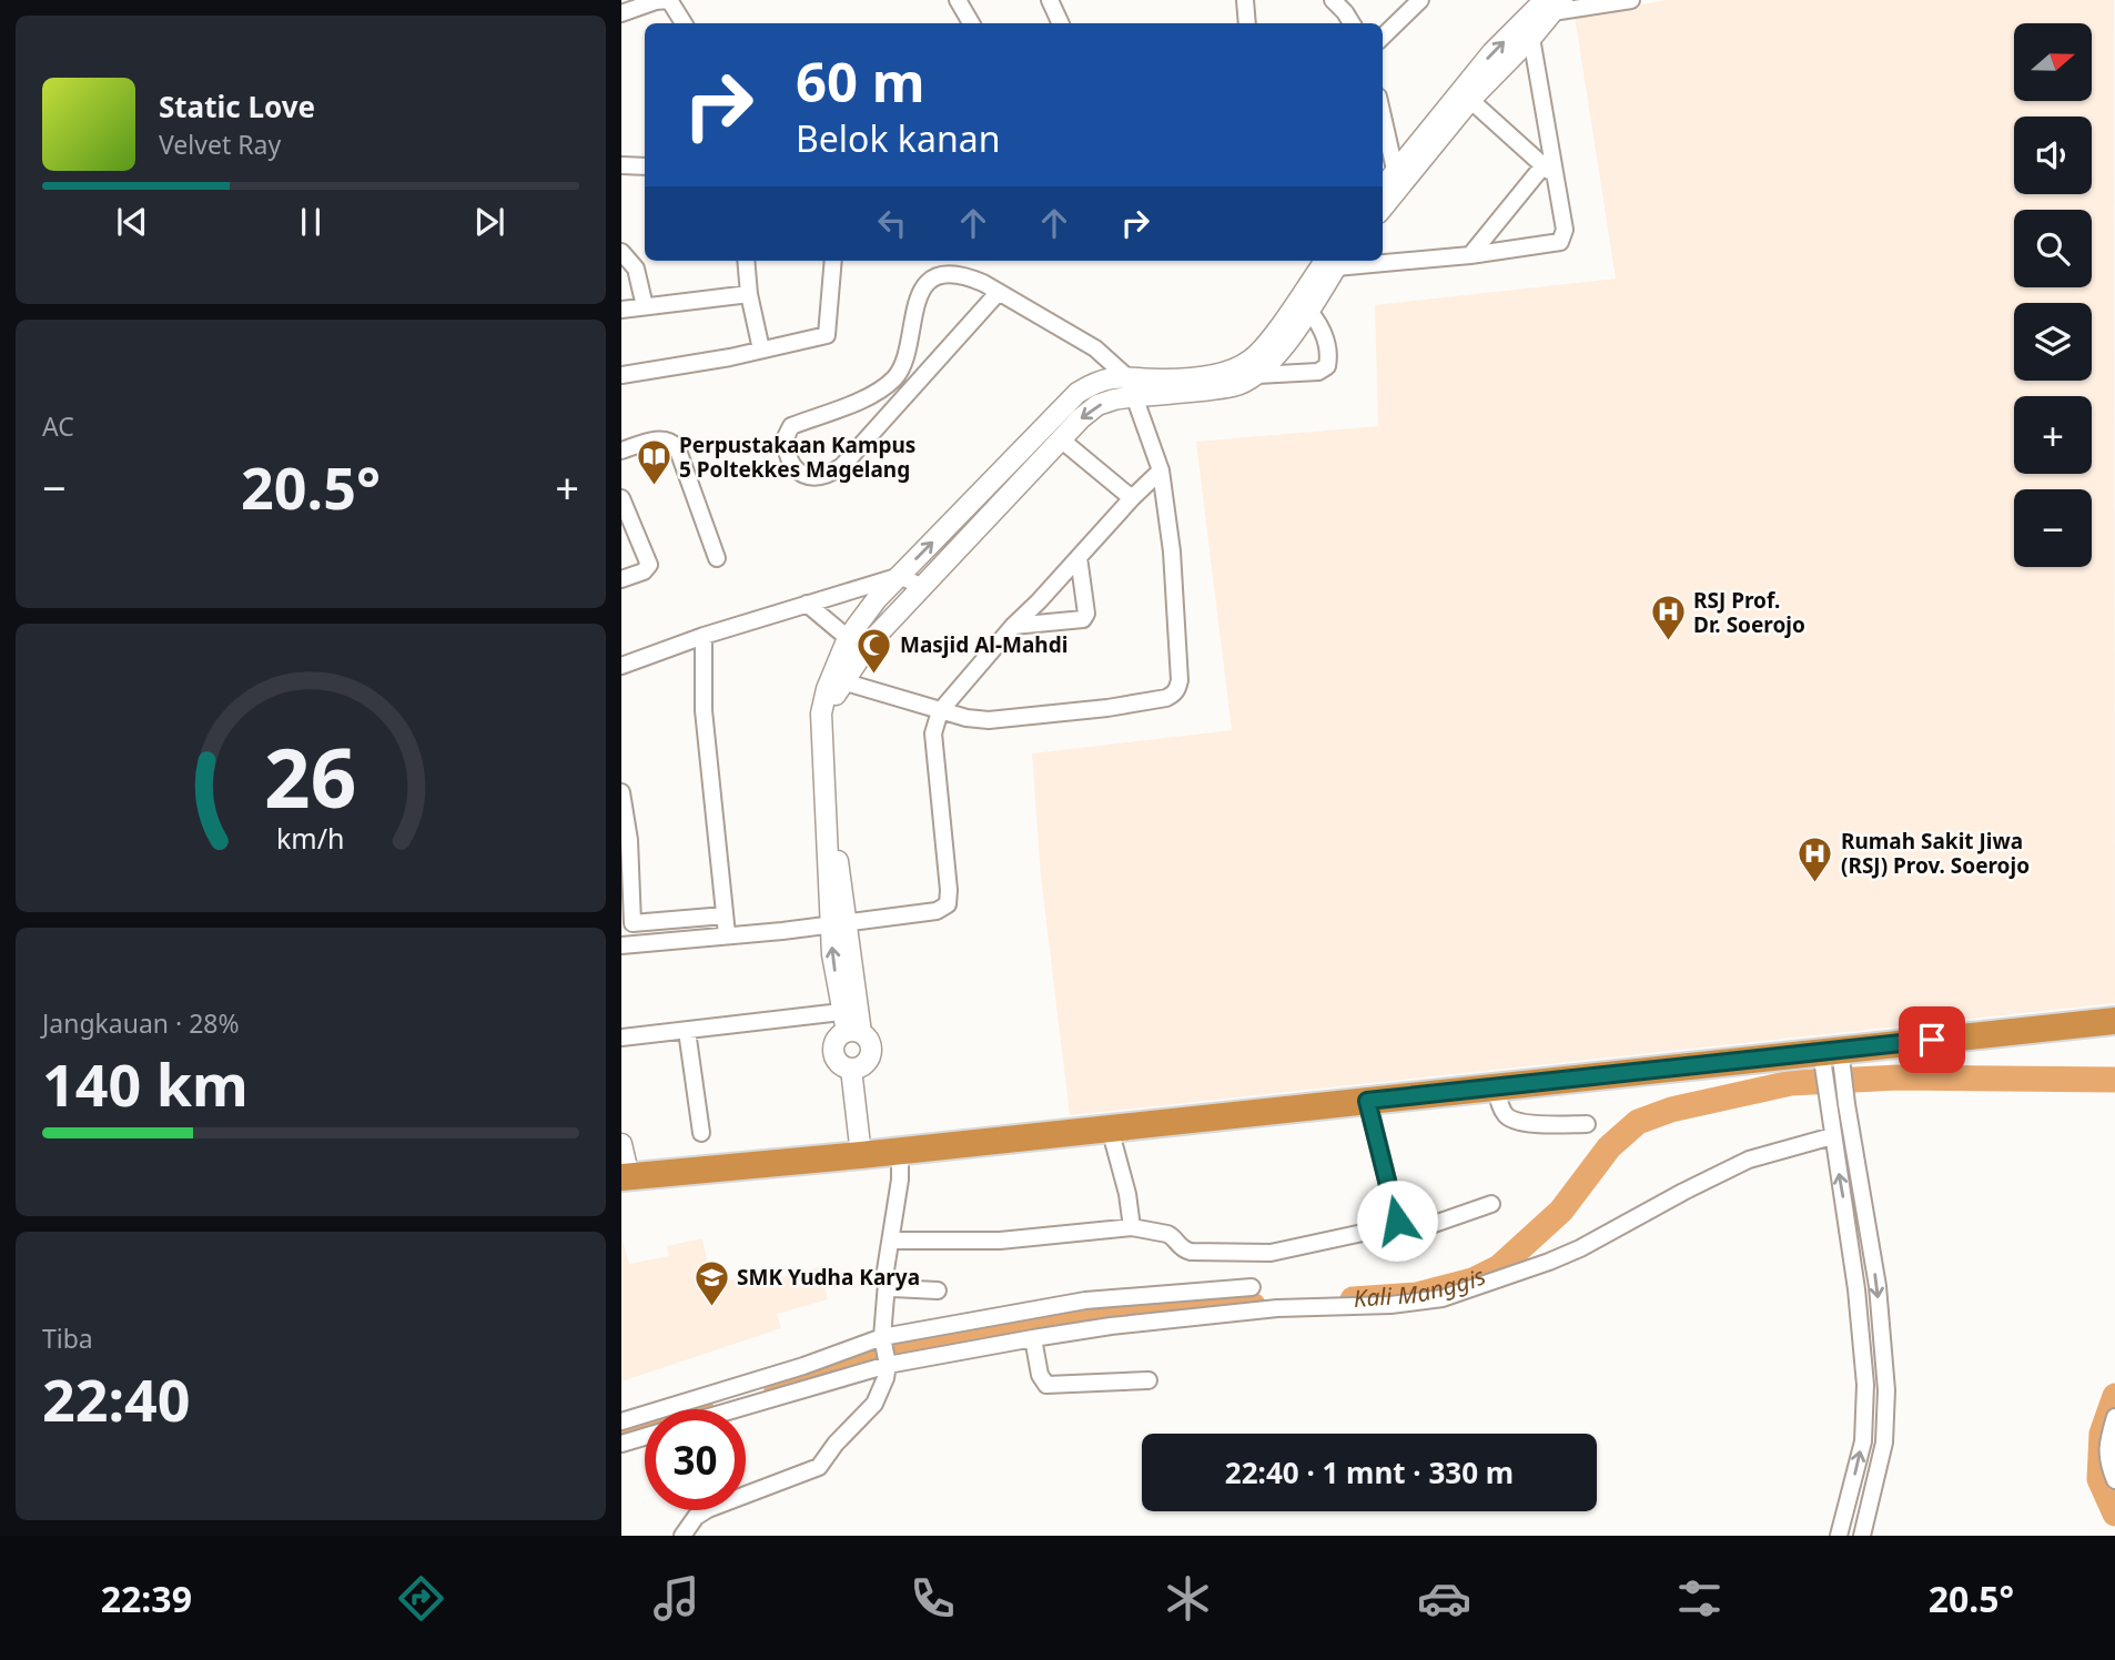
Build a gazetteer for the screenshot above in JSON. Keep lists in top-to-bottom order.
{
  "water": ["Kali Manggis"],
  "places": {
    "library": ["Perpustakaan Kampus 5 Poltekkes Magelang"],
    "hospital": ["RSJ Prof. Dr. Soerojo", "Rumah Sakit Jiwa (RSJ) Prov. Soerojo"],
    "mosque": ["Masjid Al-Mahdi"],
    "school or university": ["SMK Yudha Karya"]
  },
  "north": "right",
  "page": {
    "map_buttons": ["+", "−"],
    "turn": ["60 m", "Belok kanan"],
    "song": ["Static Love", "Velvet Ray"],
    "tile": [
      "AC",
      ["Jangkauan · 28%", "140 km"],
      ["Tiba", "22:40"]
    ],
    "heat": ["−", "20.5°", "+"],
    "limit": "30",
    "trip": "22:40 · 1 mnt · 330 m",
    "tabs": ["22:39", "20.5°"],
    "gauge": ["26", "km/h"]
  }
}
